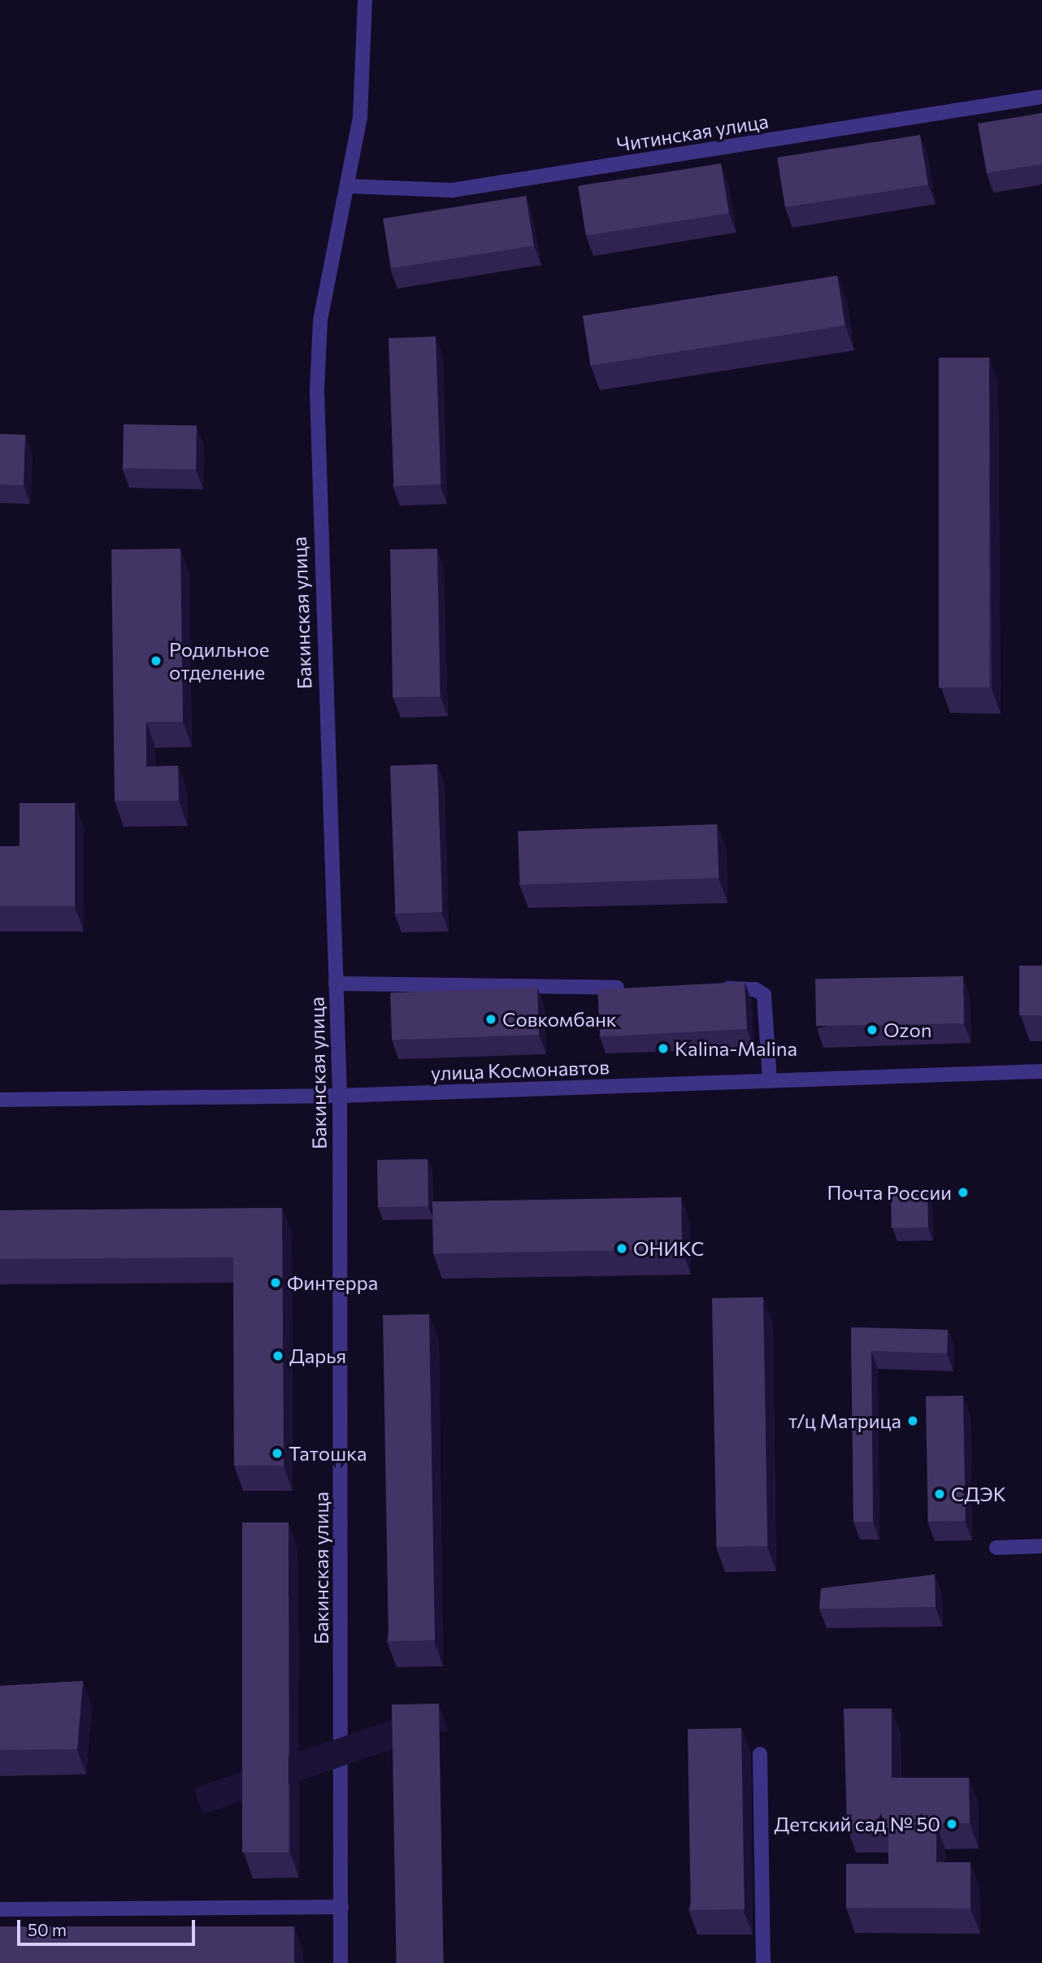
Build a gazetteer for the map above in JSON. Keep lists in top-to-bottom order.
{
  "streets": {
    "street": ["Читинская улица", "Бакинская улица", "улица Космонавтов"]
  },
  "crossings": [
    ["Читинская улица", "Бакинская улица"],
    ["Бакинская улица", "улица Космонавтов"]
  ],
  "places": [
    "Родильное отделение",
    "Совкомбанк",
    "Ozon",
    "Kalina-Malina",
    "Почта России",
    "ОНИКС",
    "Финтерра",
    "Дарья",
    "т/ц Матрица",
    "Татошка",
    "СДЭК",
    "Детский сад № 50"
  ],
  "scale_bar": "50 m"
}
